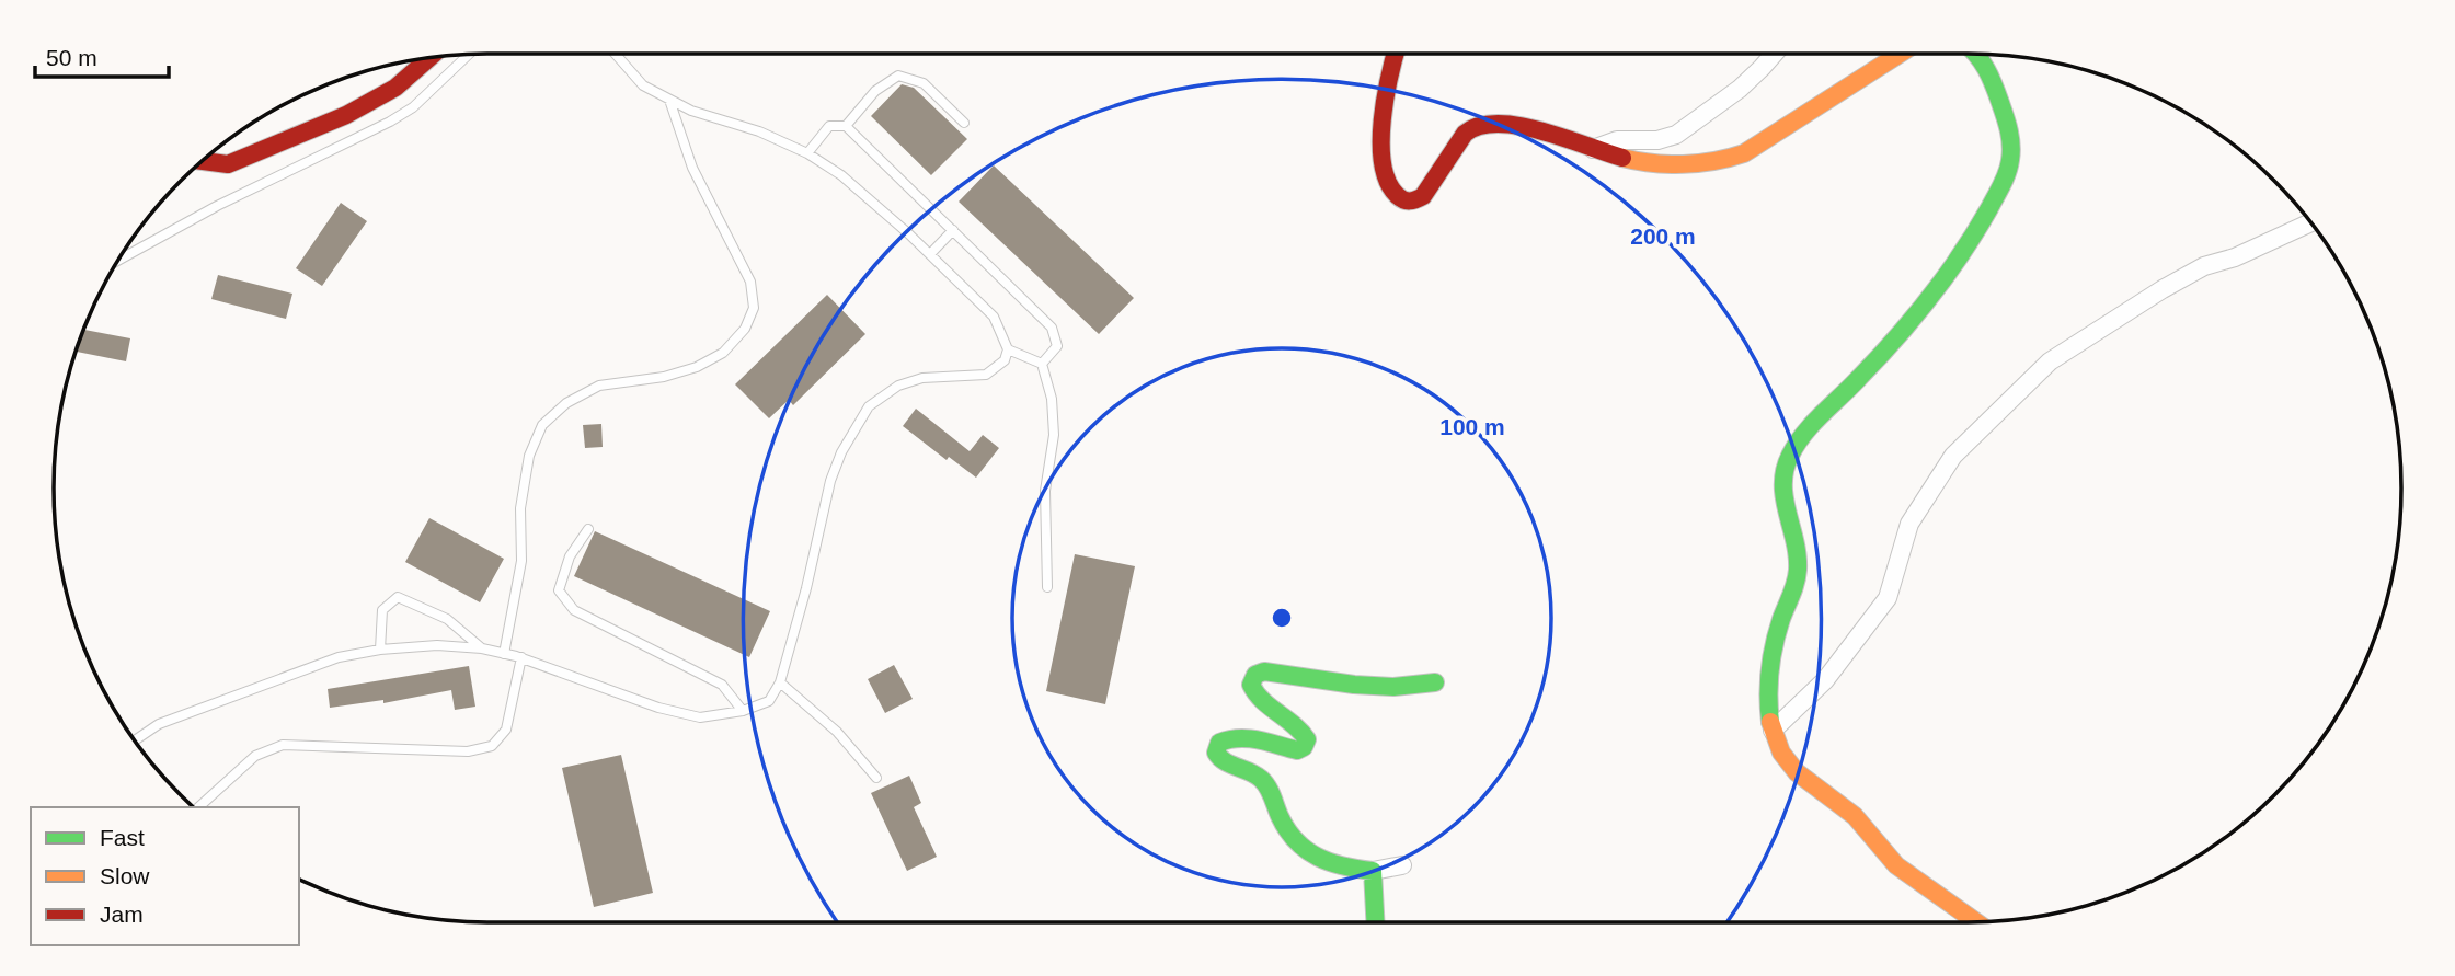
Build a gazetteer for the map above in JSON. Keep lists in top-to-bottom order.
{
  "legend": ["Fast", "Slow", "Jam"],
  "scale_bar": "50 m",
  "rings": ["200 m", "100 m"]
}
